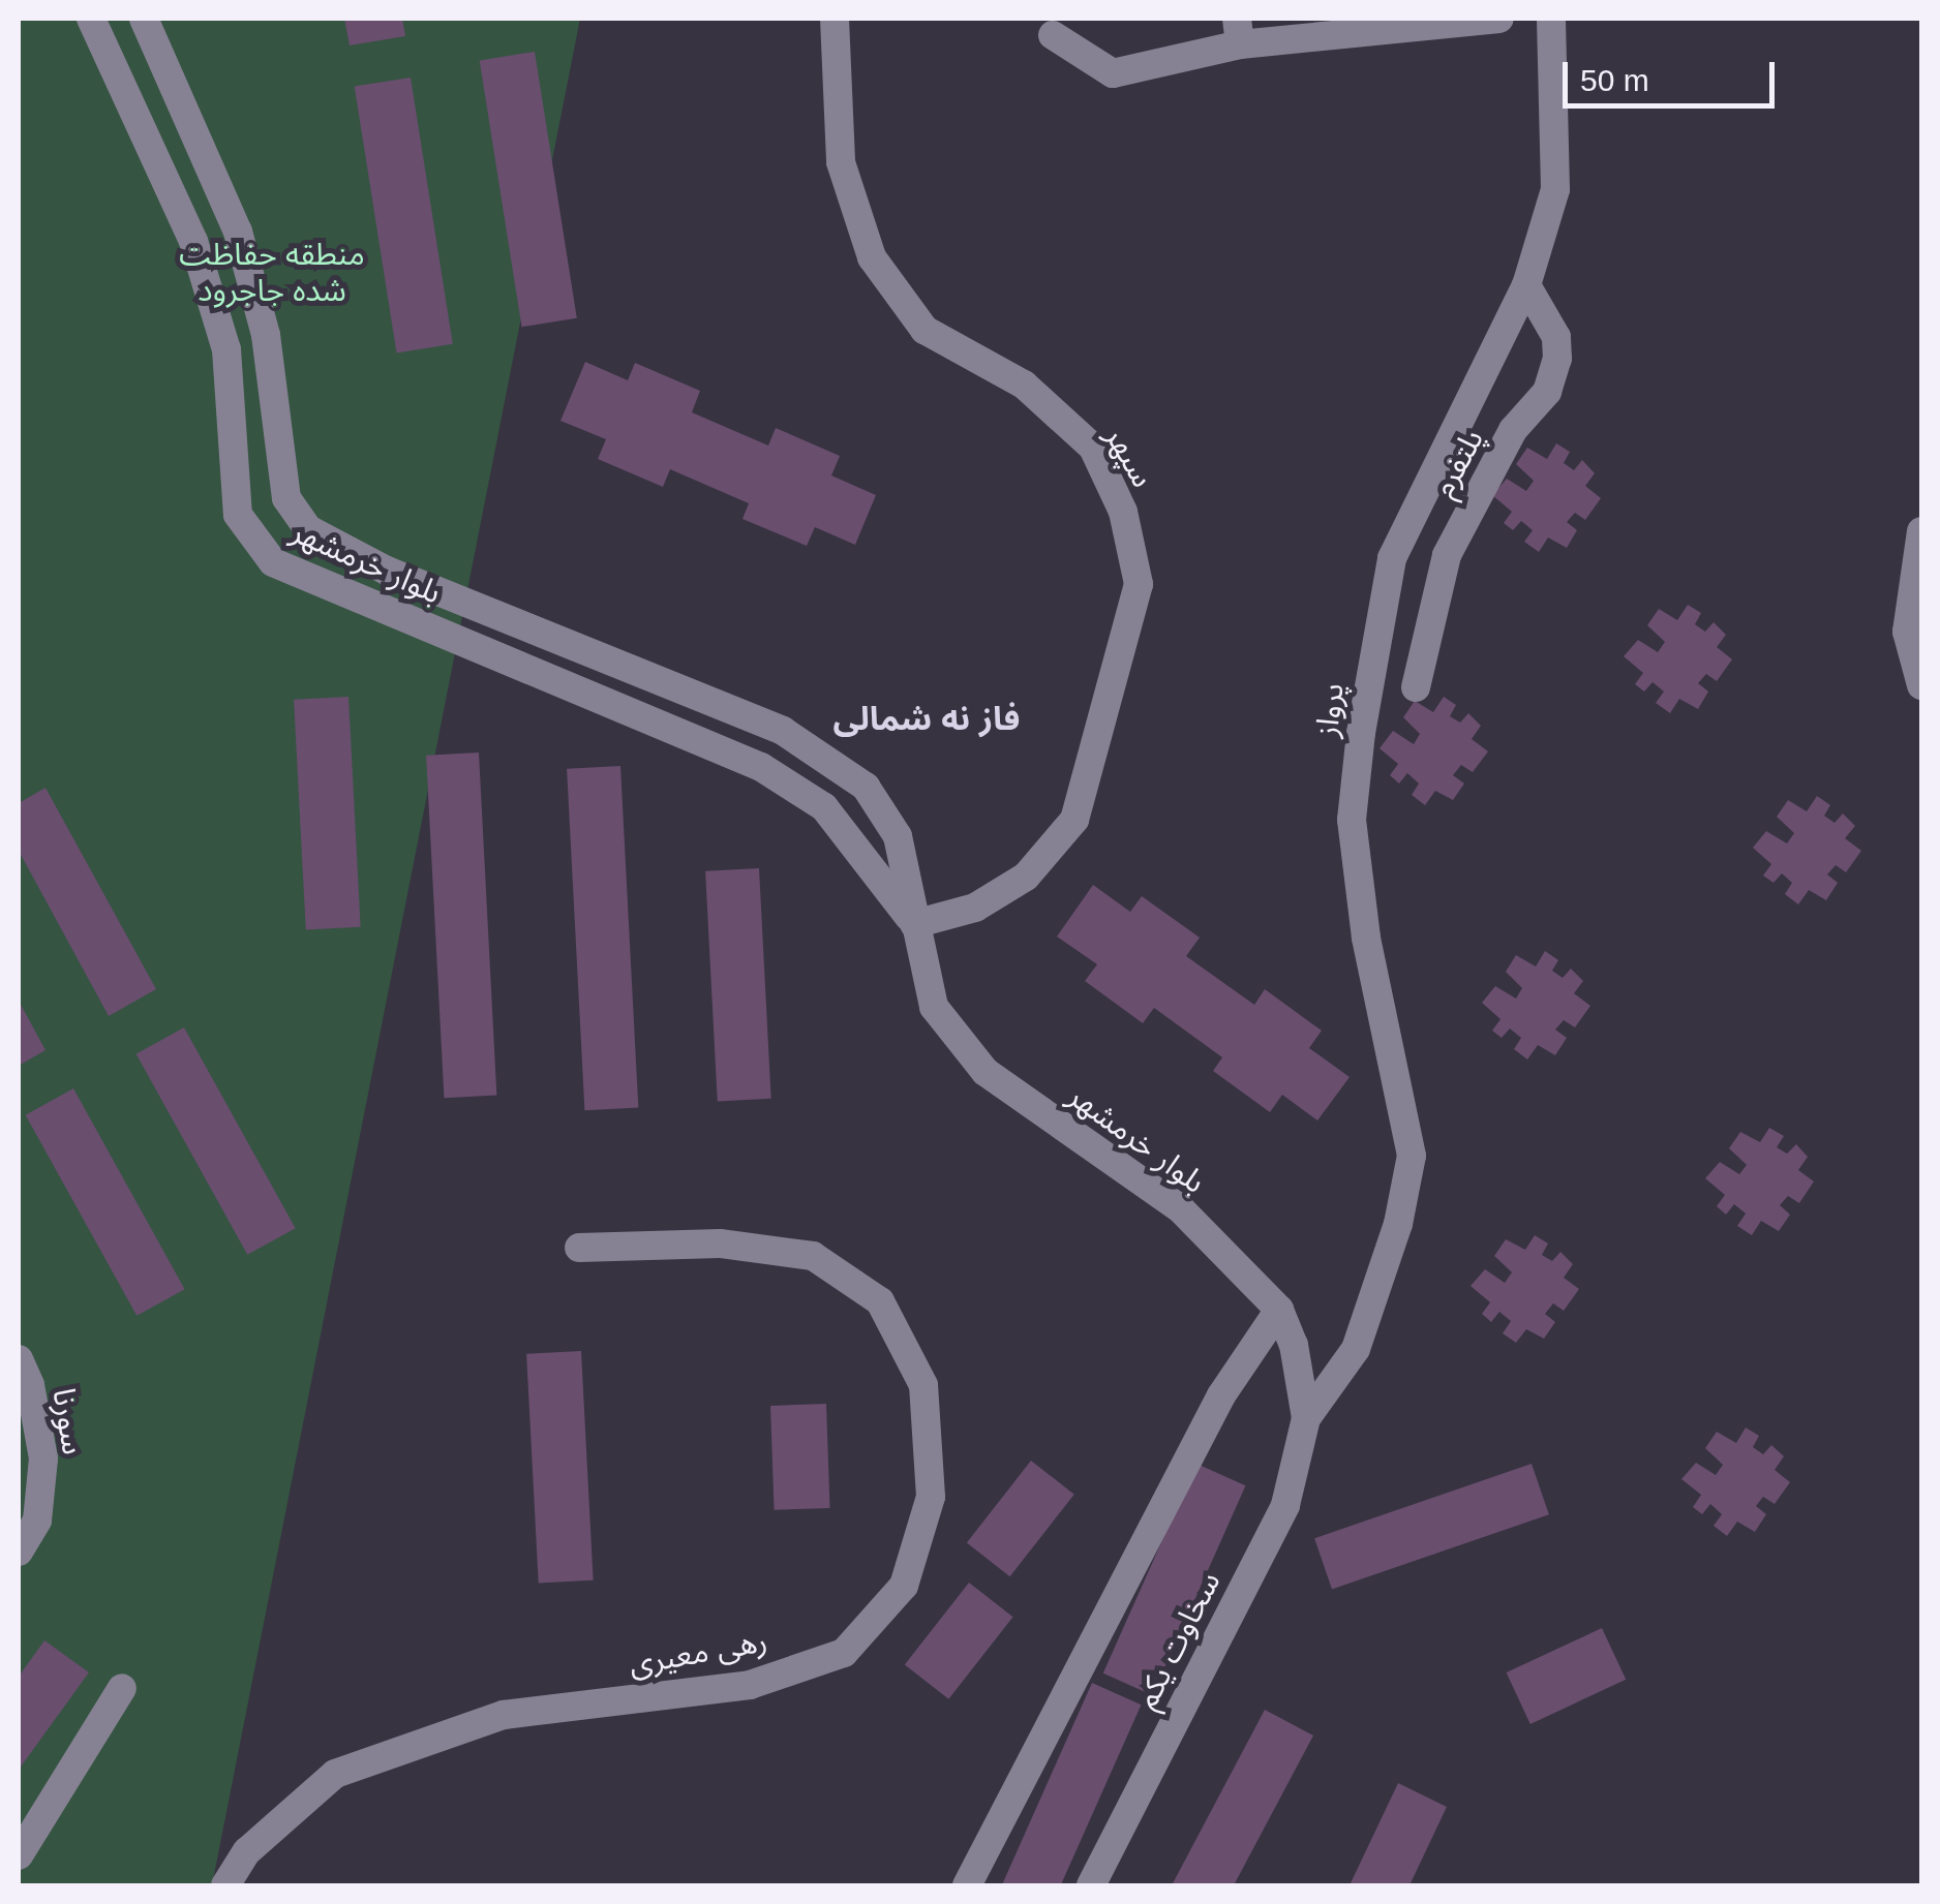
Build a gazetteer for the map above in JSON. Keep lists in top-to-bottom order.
{
  "streets": {
    "street": [
      "سپهر",
      "پلتفرم",
      "بلوار خرمشهر",
      "پرواز",
      "سورنا",
      "سخاوت یکم",
      "رهی معیری"
    ]
  },
  "crossings": [
    ["سپهر", "بلوار خرمشهر"],
    ["پلتفرم", "پرواز"],
    ["بلوار خرمشهر", "پرواز"],
    ["بلوار خرمشهر", "سخاوت یکم"],
    ["پرواز", "سخاوت یکم"]
  ],
  "districts": ["فاز نه شمالی"],
  "parks": ["منطقه حفاظت شده جاجرود"],
  "scale_bar": "50 m"
}
